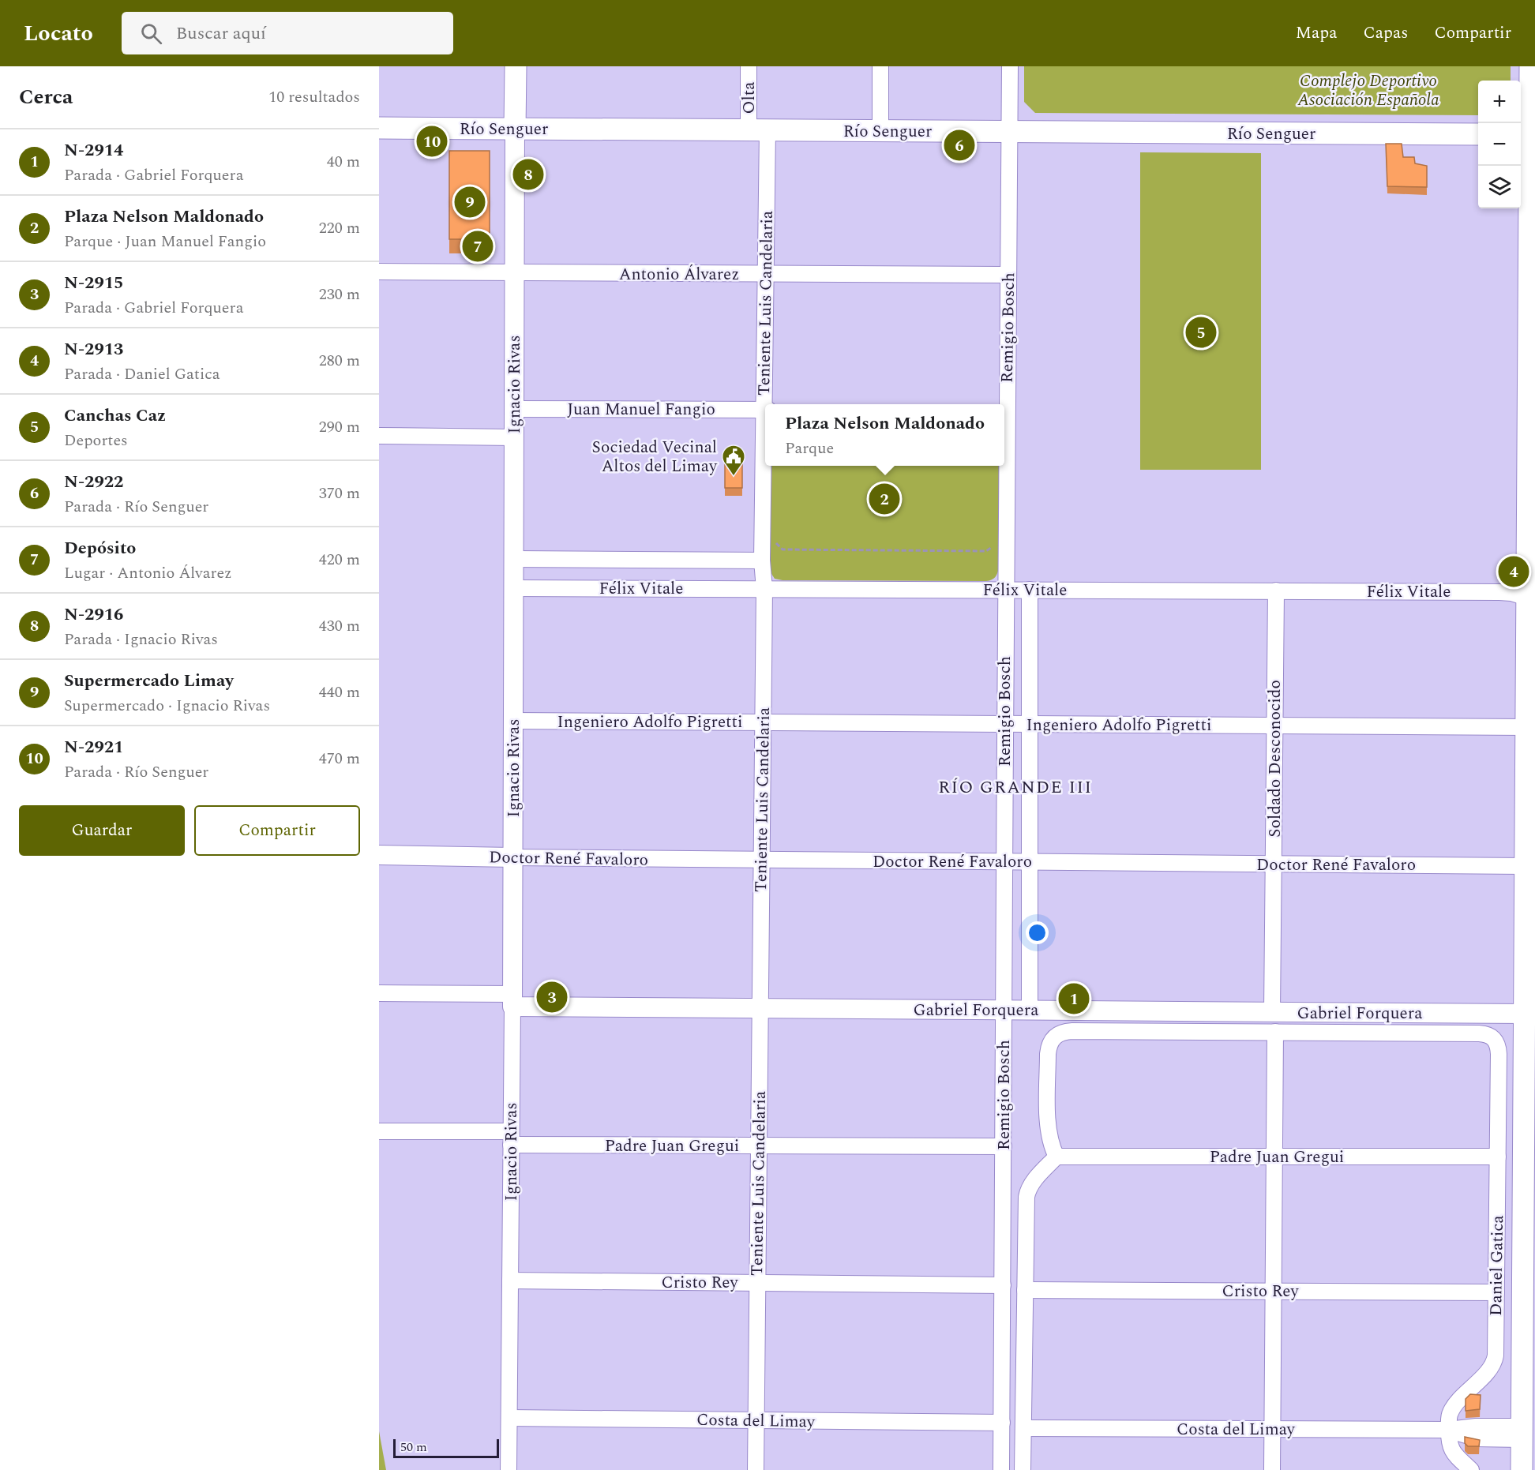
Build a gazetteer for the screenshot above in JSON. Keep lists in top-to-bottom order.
{
  "streets": {
    "main road": ["Río Senguer", "Ignacio Rivas", "Daniel Gatica"],
    "street": [
      "Olta",
      "Antonio Álvarez",
      "Teniente Luis Candelaria",
      "Remigio Bosch",
      "Juan Manuel Fangio",
      "Félix Vitale",
      "Ingeniero Adolfo Pigretti",
      "Soldado Desconocido",
      "Doctor René Favaloro",
      "Gabriel Forquera",
      "Padre Juan Gregui",
      "Cristo Rey",
      "Costa del Limay"
    ]
  },
  "crossings": [
    ["Olta", "Río Senguer"],
    ["Olta", "Teniente Luis Candelaria"],
    ["Río Senguer", "Teniente Luis Candelaria"],
    ["Río Senguer", "Remigio Bosch"],
    ["Río Senguer", "Ignacio Rivas"],
    ["Antonio Álvarez", "Teniente Luis Candelaria"],
    ["Antonio Álvarez", "Remigio Bosch"],
    ["Antonio Álvarez", "Ignacio Rivas"],
    ["Teniente Luis Candelaria", "Félix Vitale"],
    ["Teniente Luis Candelaria", "Ingeniero Adolfo Pigretti"],
    ["Teniente Luis Candelaria", "Doctor René Favaloro"],
    ["Teniente Luis Candelaria", "Gabriel Forquera"],
    ["Teniente Luis Candelaria", "Padre Juan Gregui"],
    ["Teniente Luis Candelaria", "Cristo Rey"],
    ["Teniente Luis Candelaria", "Costa del Limay"],
    ["Remigio Bosch", "Félix Vitale"],
    ["Remigio Bosch", "Ingeniero Adolfo Pigretti"],
    ["Remigio Bosch", "Doctor René Favaloro"],
    ["Remigio Bosch", "Gabriel Forquera"],
    ["Remigio Bosch", "Padre Juan Gregui"],
    ["Remigio Bosch", "Cristo Rey"],
    ["Remigio Bosch", "Costa del Limay"],
    ["Ignacio Rivas", "Juan Manuel Fangio"],
    ["Ignacio Rivas", "Félix Vitale"],
    ["Ignacio Rivas", "Ingeniero Adolfo Pigretti"],
    ["Ignacio Rivas", "Doctor René Favaloro"],
    ["Ignacio Rivas", "Gabriel Forquera"],
    ["Ignacio Rivas", "Padre Juan Gregui"],
    ["Ignacio Rivas", "Cristo Rey"],
    ["Ignacio Rivas", "Costa del Limay"],
    ["Félix Vitale", "Soldado Desconocido"],
    ["Félix Vitale", "Daniel Gatica"],
    ["Ingeniero Adolfo Pigretti", "Soldado Desconocido"],
    ["Ingeniero Adolfo Pigretti", "Daniel Gatica"],
    ["Soldado Desconocido", "Doctor René Favaloro"],
    ["Soldado Desconocido", "Gabriel Forquera"],
    ["Doctor René Favaloro", "Daniel Gatica"],
    ["Gabriel Forquera", "Padre Juan Gregui"],
    ["Gabriel Forquera", "Daniel Gatica"],
    ["Padre Juan Gregui", "Daniel Gatica"],
    ["Daniel Gatica", "Cristo Rey"],
    ["Daniel Gatica", "Costa del Limay"]
  ],
  "districts": ["RÍO GRANDE III"],
  "parks": ["Complejo Deportivo Asociación Española"],
  "places": {
    "public building": ["Sociedad Vecinal Altos del Limay"]
  },
  "scale_bar": "50 m",
  "page": {
    "header": "Locato",
    "search": "Buscar aquí",
    "nav": ["Mapa", "Capas", "Compartir"],
    "heading": ["Cerca", "10 resultados"],
    "map_buttons": ["+", "−"],
    "pins": [
      "10",
      "6",
      "8",
      "9",
      "7",
      "5",
      "2",
      "4",
      "3",
      "1"
    ],
    "list": [
      {
        "mark": "1",
        "name": "N-2914",
        "note": "Parada · Gabriel Forquera",
        "value": "40 m"
      },
      {
        "mark": "2",
        "name": "Plaza Nelson Maldonado",
        "note": "Parque · Juan Manuel Fangio",
        "value": "220 m"
      },
      {
        "mark": "3",
        "name": "N-2915",
        "note": "Parada · Gabriel Forquera",
        "value": "230 m"
      },
      {
        "mark": "4",
        "name": "N-2913",
        "note": "Parada · Daniel Gatica",
        "value": "280 m"
      },
      {
        "mark": "5",
        "name": "Canchas Caz",
        "note": "Deportes",
        "value": "290 m"
      },
      {
        "mark": "6",
        "name": "N-2922",
        "note": "Parada · Río Senguer",
        "value": "370 m"
      },
      {
        "mark": "7",
        "name": "Depósito",
        "note": "Lugar · Antonio Álvarez",
        "value": "420 m"
      },
      {
        "mark": "8",
        "name": "N-2916",
        "note": "Parada · Ignacio Rivas",
        "value": "430 m"
      },
      {
        "mark": "9",
        "name": "Supermercado Limay",
        "note": "Supermercado · Ignacio Rivas",
        "value": "440 m"
      },
      {
        "mark": "10",
        "name": "N-2921",
        "note": "Parada · Río Senguer",
        "value": "470 m"
      }
    ],
    "popup": ["Plaza Nelson Maldonado", "Parque"],
    "buttons": ["Guardar", "Compartir"],
    "scale": "50 m"
  }
}
